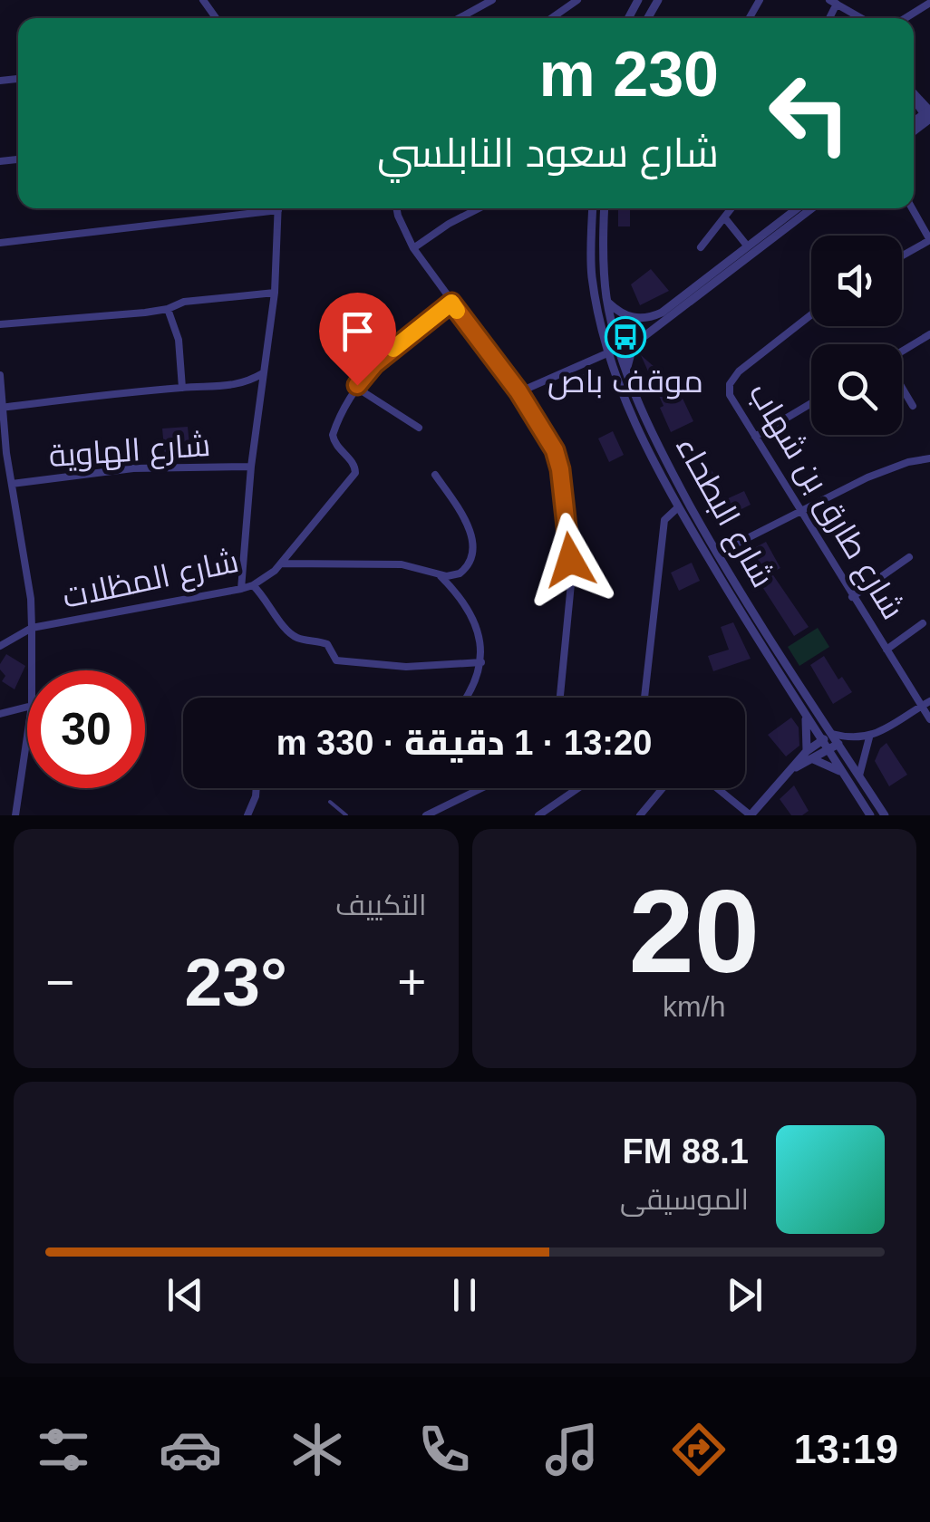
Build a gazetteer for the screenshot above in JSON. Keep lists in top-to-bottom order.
{
  "streets": {
    "street": [
      "شارع الهاوية",
      "شارع طارق بن شهاب",
      "شارع البطحاء",
      "شارع المظلات"
    ]
  },
  "places": {
    "bus stop": ["موقف باص"]
  },
  "page": {
    "turn": ["230 m", "شارع سعود النابلسي"],
    "limit": "30",
    "trip": "13:20 · 1 دقيقة · 330 m",
    "tile": [
      ["20", "km/h"],
      "التكييف"
    ],
    "heat": ["−", "23°", "+"],
    "song": ["88.1 FM", "الموسيقى"],
    "tabs": "13:19"
  }
}
